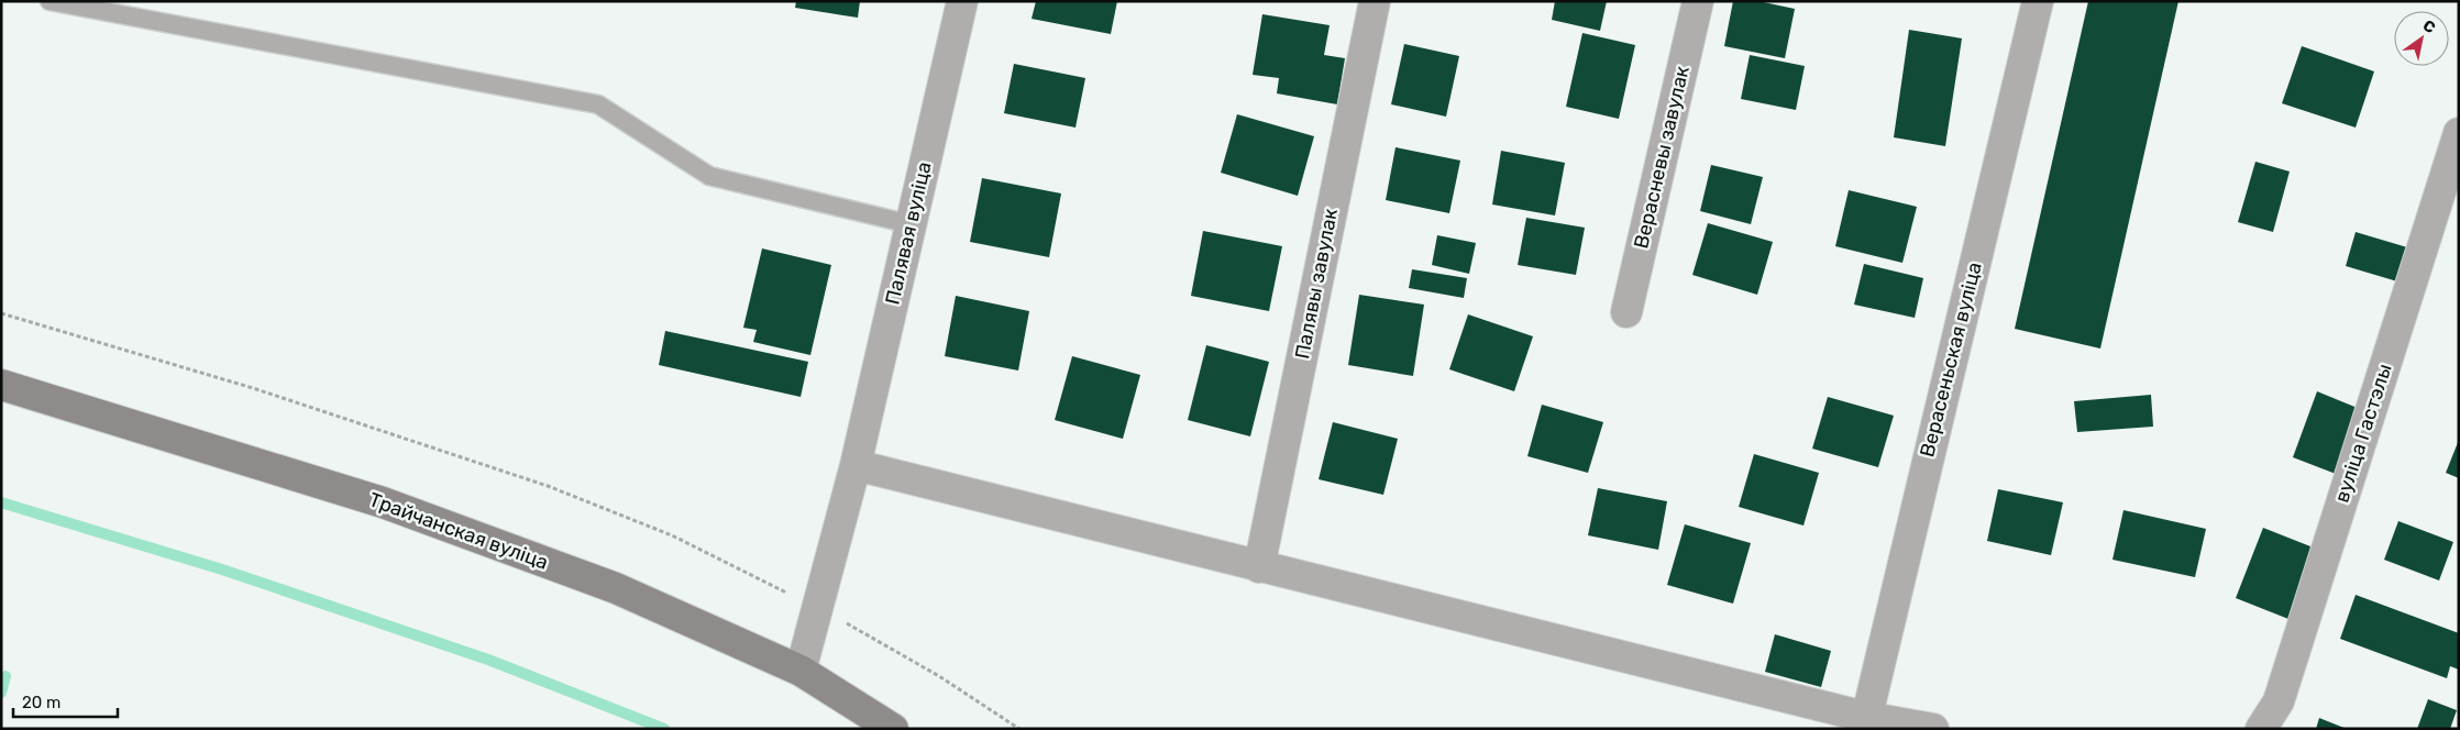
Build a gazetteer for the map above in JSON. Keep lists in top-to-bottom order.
{
  "streets": {
    "street": [
      "Верасневы завулак",
      "Палявая вуліца",
      "Палявы завулак",
      "Верасеньская вуліца",
      "вуліца Гастэлы",
      "Трайчанская вуліца"
    ]
  },
  "crossings": [
    ["Палявая вуліца", "Трайчанская вуліца"]
  ],
  "scale_bar": "20 m",
  "north": "top right"
}
